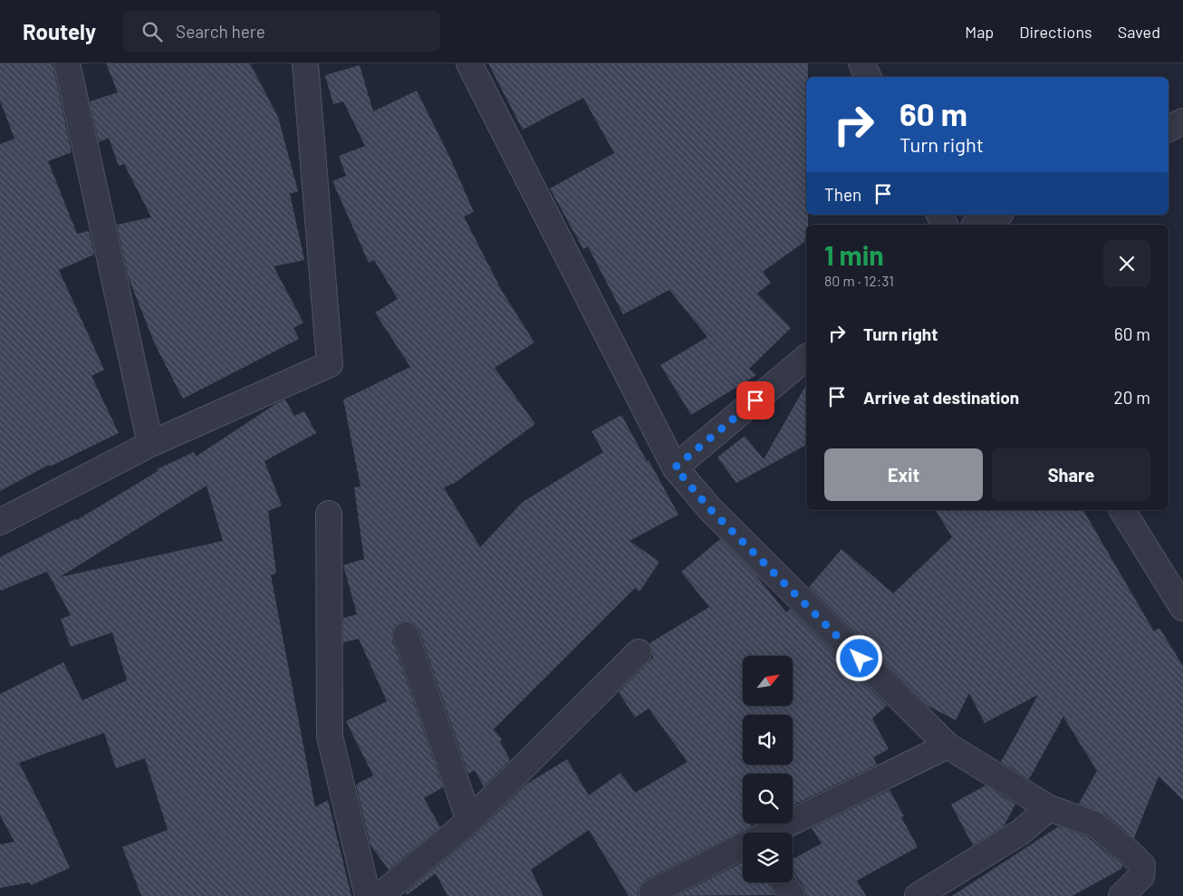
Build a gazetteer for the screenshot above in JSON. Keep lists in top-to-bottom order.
{
  "north": "top right",
  "page": {
    "header": "Routely",
    "search": "Search here",
    "nav": ["Map", "Directions", "Saved"],
    "turn": ["60 m", "Turn right"],
    "then": "Then",
    "heading": ["1 min", "80 m · 12:31"],
    "list": [
      {
        "name": "Turn right",
        "value": "60 m"
      },
      {
        "name": "Arrive at destination",
        "value": "20 m"
      }
    ],
    "buttons": ["Exit", "Share"]
  }
}
